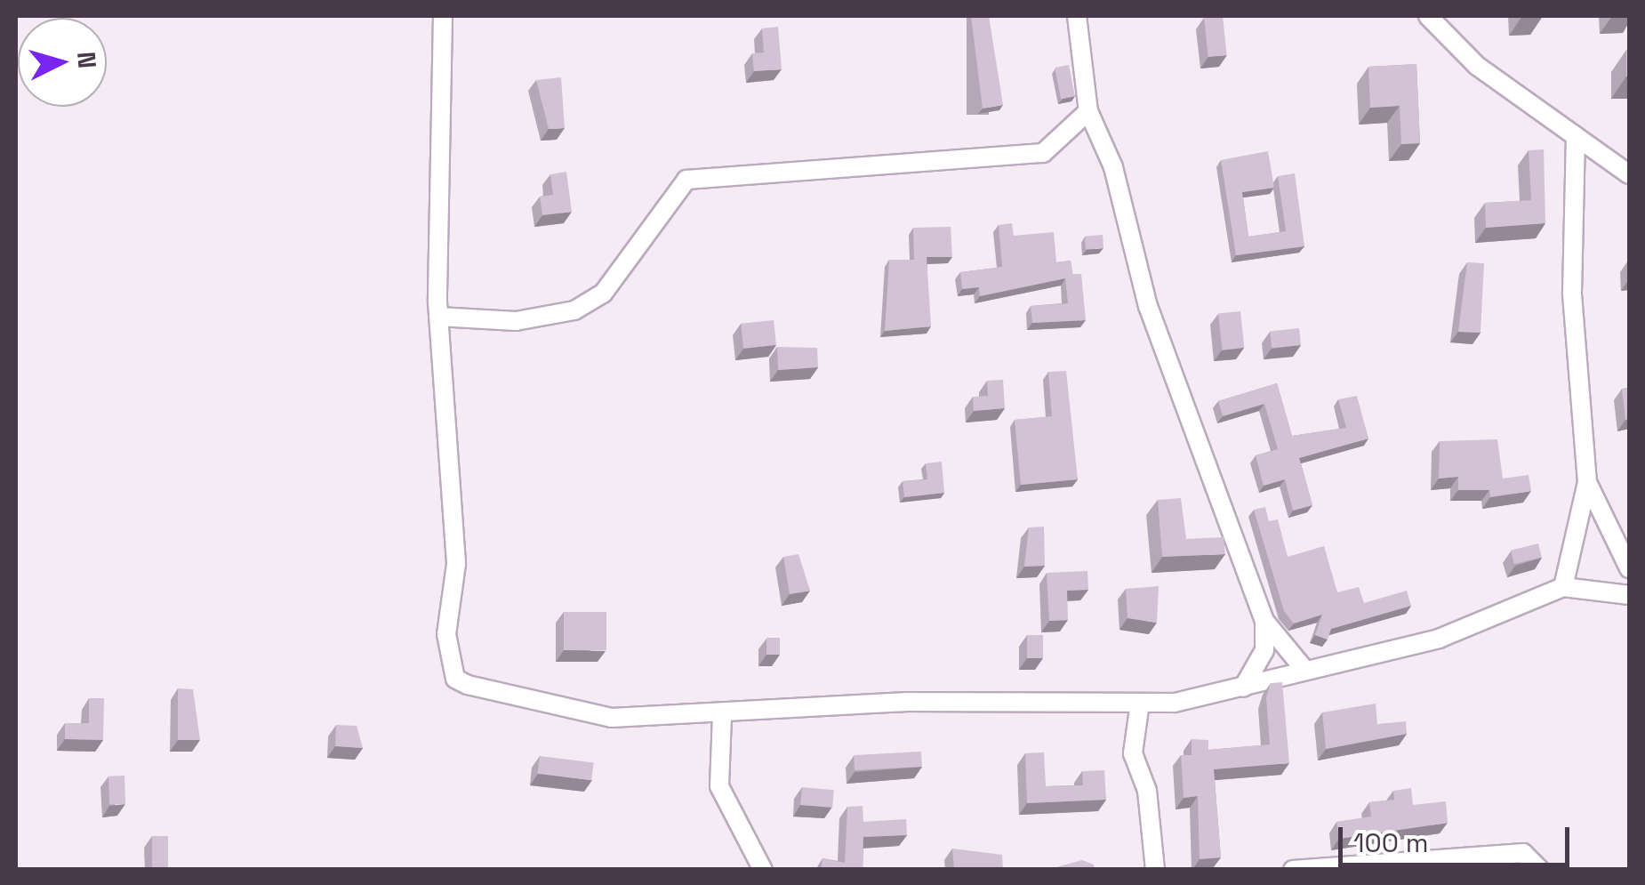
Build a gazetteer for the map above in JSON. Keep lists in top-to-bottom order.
{
  "scale_bar": "100 m",
  "north": "right"
}
